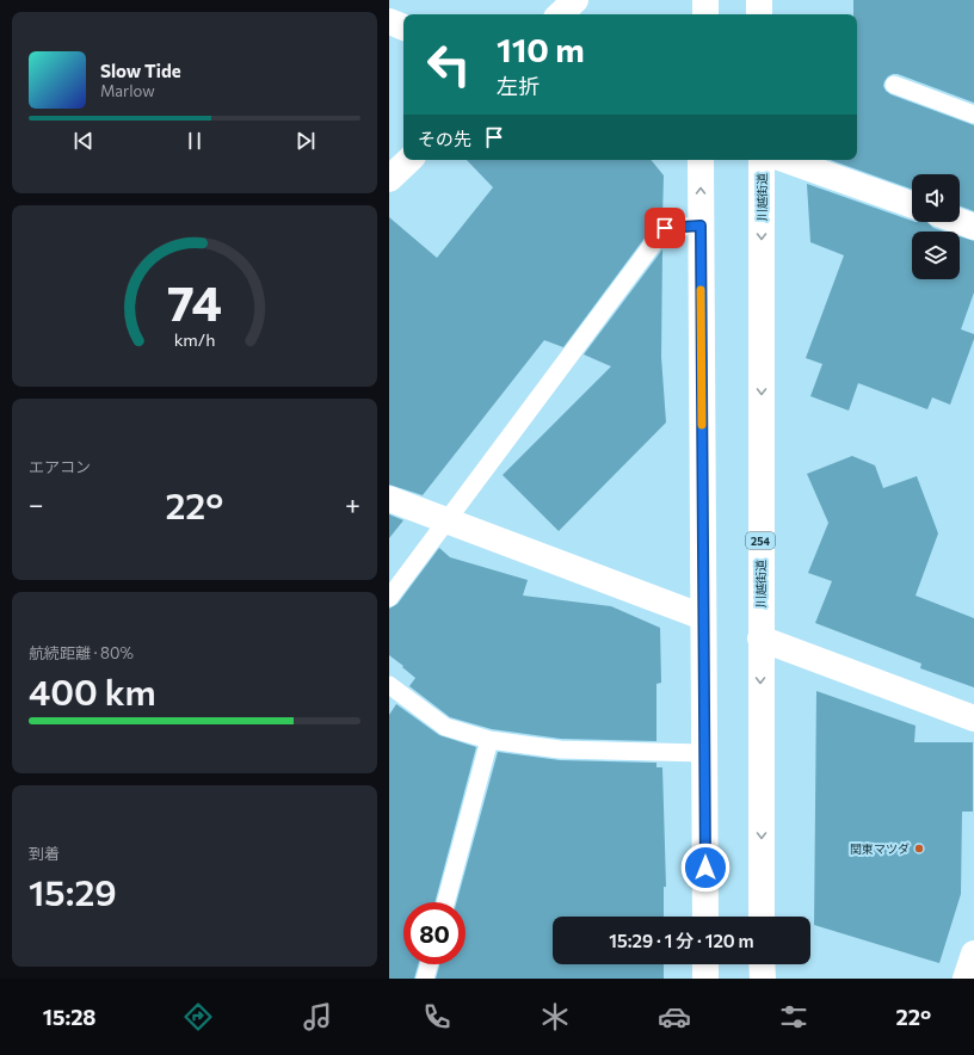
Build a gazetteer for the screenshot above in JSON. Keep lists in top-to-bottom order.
{
  "streets": {
    "main road": ["川越街道", "254"]
  },
  "places": ["関東マツダ"],
  "page": {
    "turn": ["110 m", "左折"],
    "song": ["Slow Tide", "Marlow"],
    "then": "その先",
    "tile": [
      "エアコン",
      ["航続距離 · 80%", "400 km"],
      ["到着", "15:29"]
    ],
    "heat": ["−", "22°", "+"],
    "limit": "80",
    "trip": "15:29 · 1 分 · 120 m",
    "tabs": ["15:28", "22°"],
    "gauge": ["74", "km/h"]
  }
}
